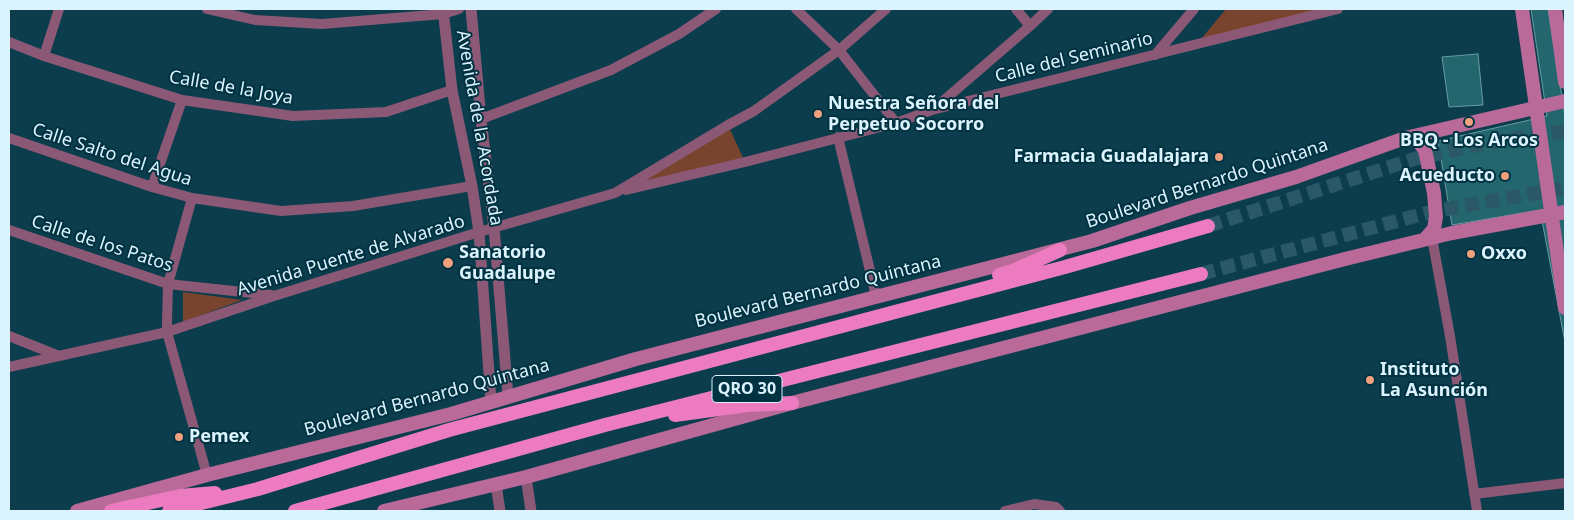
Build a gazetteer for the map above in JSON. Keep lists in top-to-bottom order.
{
  "streets": {
    "highway": ["Boulevard Bernardo Quintana", "QRO 30"],
    "street": [
      "Calle del Seminario",
      "Calle de la Joya",
      "Avenida de la Acordada",
      "Calle Salto del Agua",
      "Calle de los Patos",
      "Avenida Puente de Alvarado"
    ]
  },
  "crossings": [
    ["Calle del Seminario", "Avenida Puente de Alvarado"],
    ["Calle de la Joya", "Avenida de la Acordada"],
    ["Avenida de la Acordada", "Calle Salto del Agua"],
    ["Avenida de la Acordada", "Boulevard Bernardo Quintana"],
    ["Avenida de la Acordada", "Avenida Puente de Alvarado"],
    ["Calle de los Patos", "Avenida Puente de Alvarado"]
  ],
  "places": [
    "Nuestra Señora del Perpetuo Socorro",
    "BBQ - Los Arcos",
    "Farmacia Guadalajara",
    "Acueducto",
    "Oxxo",
    "Sanatorio Guadalupe",
    "Instituto La Asunción",
    "Pemex"
  ]
}
